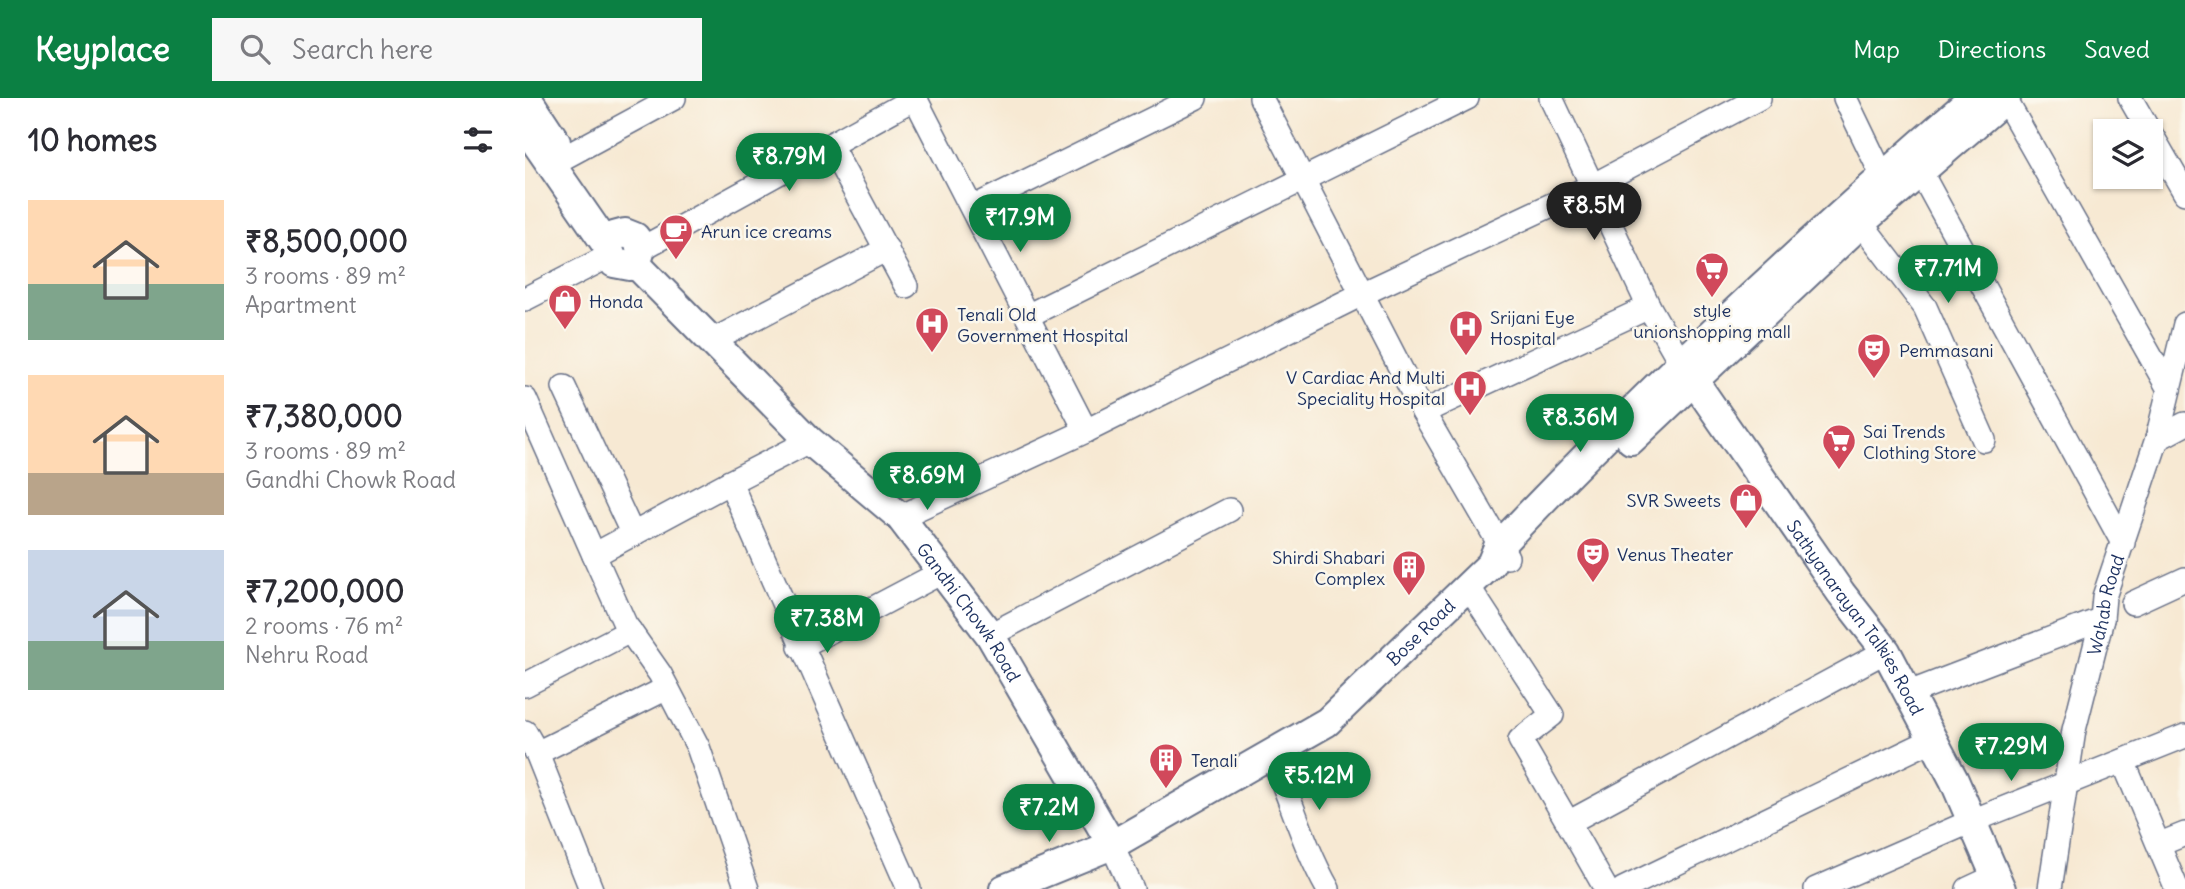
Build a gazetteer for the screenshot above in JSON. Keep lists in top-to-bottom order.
{
  "streets": {
    "main road": ["Gandhi Chowk Road", "Sathyanarayan Talkies Road", "Bose Road"],
    "street": ["Wahab Road"]
  },
  "crossings": [
    ["Gandhi Chowk Road", "Bose Road"],
    ["Sathyanarayan Talkies Road", "Bose Road"]
  ],
  "places": {
    "cafe": ["Arun ice creams"],
    "supermarket": ["style unionshopping mall", "Sai Trends Clothing Store"],
    "shop": ["Honda", "SVR Sweets"],
    "hospital": ["Tenali Old Government Hospital", "Srijani Eye Hospital", "V Cardiac And Multi Speciality Hospital"],
    "theatre": ["Pemmasani", "Venus Theater"],
    "building": ["Shirdi Shabari Complex", "Tenali"]
  },
  "page": {
    "header": "Keyplace",
    "search": "Search here",
    "nav": ["Map", "Directions", "Saved"],
    "heading": "10 homes",
    "price": [
      "₹8.79M",
      "₹8.5M",
      "₹17.9M",
      "₹7.71M",
      "₹8.36M",
      "₹8.69M",
      "₹7.38M",
      "₹7.29M",
      "₹5.12M",
      "₹7.2M"
    ],
    "list": [
      {
        "name": "₹8,500,000",
        "note": "3 rooms · 89 m² · Apartment"
      },
      {
        "name": "₹7,380,000",
        "note": "3 rooms · 89 m² · Gandhi Chowk Road"
      },
      {
        "name": "₹7,200,000",
        "note": "2 rooms · 76 m² · Nehru Road"
      }
    ]
  }
}
